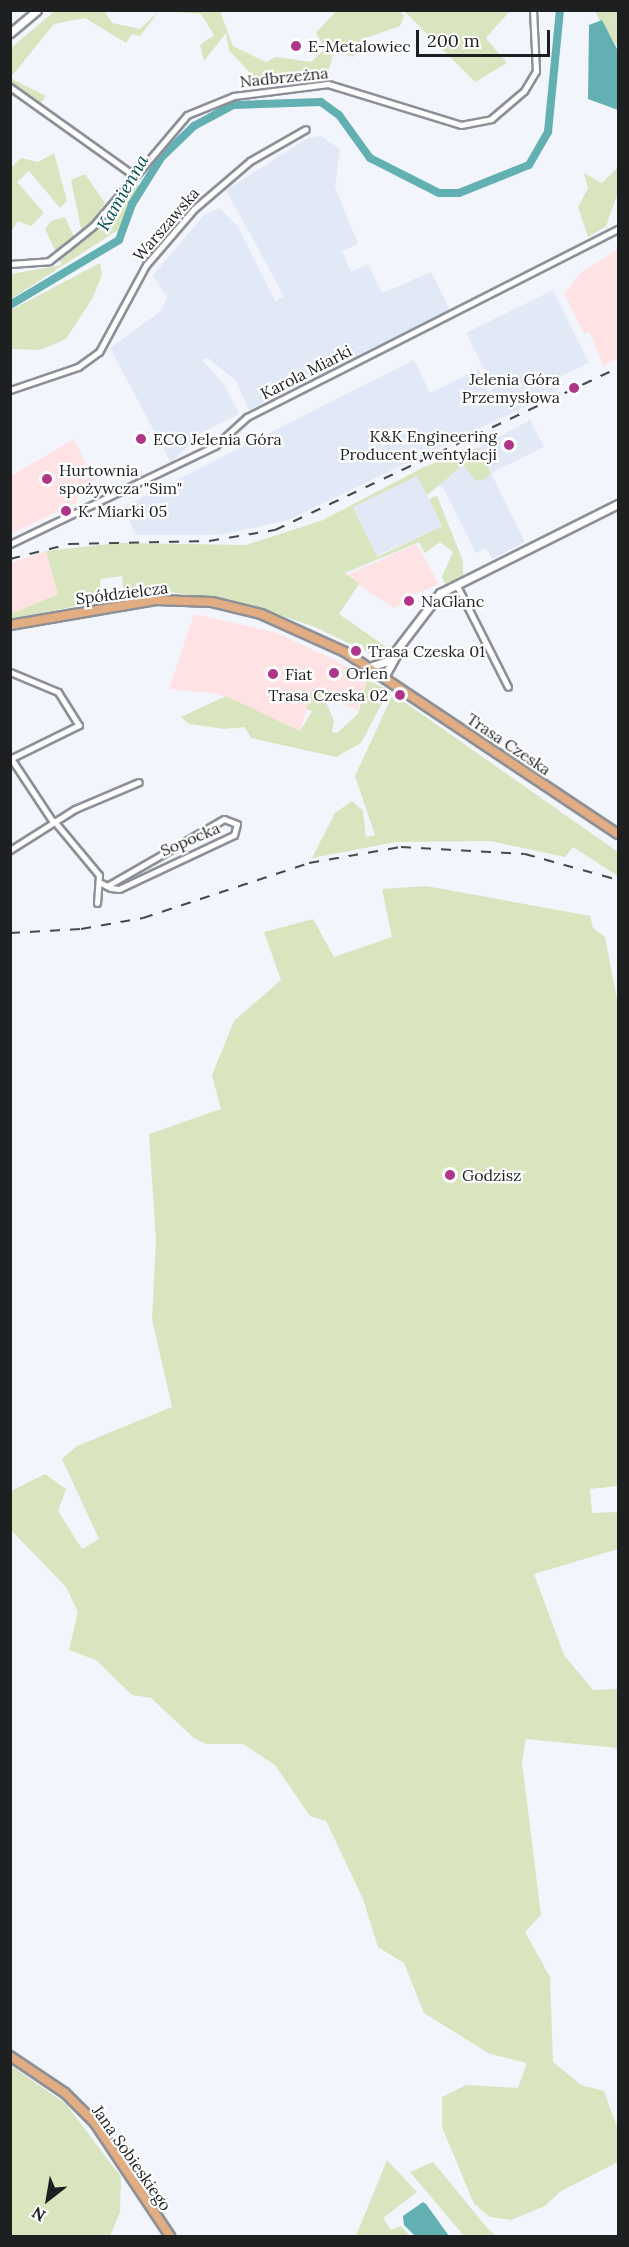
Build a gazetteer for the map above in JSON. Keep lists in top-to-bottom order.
{
  "streets": {
    "main road": ["Spółdzielcza", "Trasa Czeska", "Jana Sobieskiego"],
    "street": [
      "Nadbrzeżna",
      "Warszawska",
      "Karola Miarki",
      "Sopocka"
    ]
  },
  "crossings": [
    ["Spółdzielcza", "Trasa Czeska"]
  ],
  "water": ["Kamienna"],
  "places": [
    "E-Metalowiec",
    "Jelenia Góra Przemysłowa",
    "ECO Jelenia Góra",
    "K&K Engineering Producent wentylacji",
    "Hurtownia spożywcza \"Sim\"",
    "K. Miarki 05",
    "NaGlanc",
    "Trasa Czeska 01",
    "Orlen",
    "Fiat",
    "Trasa Czeska 02",
    "Godzisz"
  ],
  "scale_bar": "200 m",
  "north": "bottom left"
}
